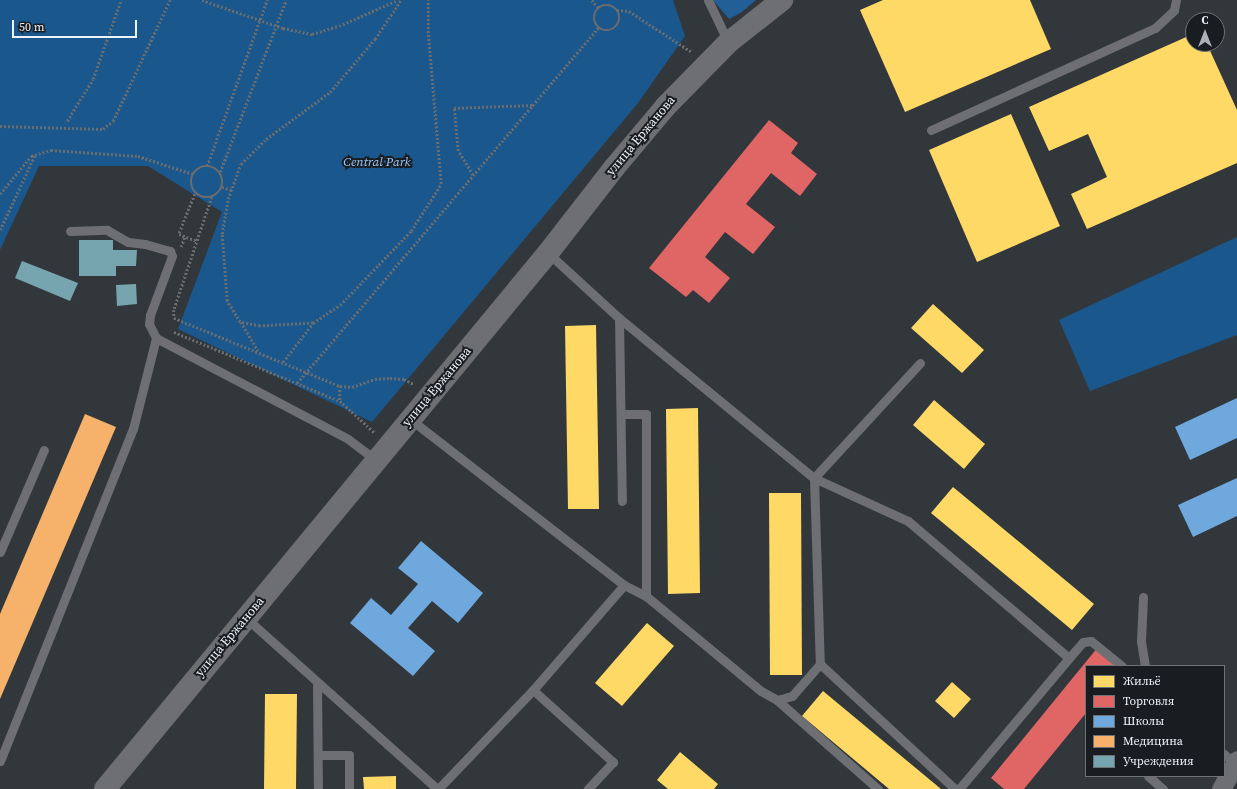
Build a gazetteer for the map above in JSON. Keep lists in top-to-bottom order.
{
  "streets": {
    "street": ["улица Ержанова"]
  },
  "parks": ["Central Park"],
  "legend": [
    "Жильё",
    "Торговля",
    "Школы",
    "Медицина",
    "Учреждения"
  ],
  "scale_bar": "50 m",
  "north": "top"
}
